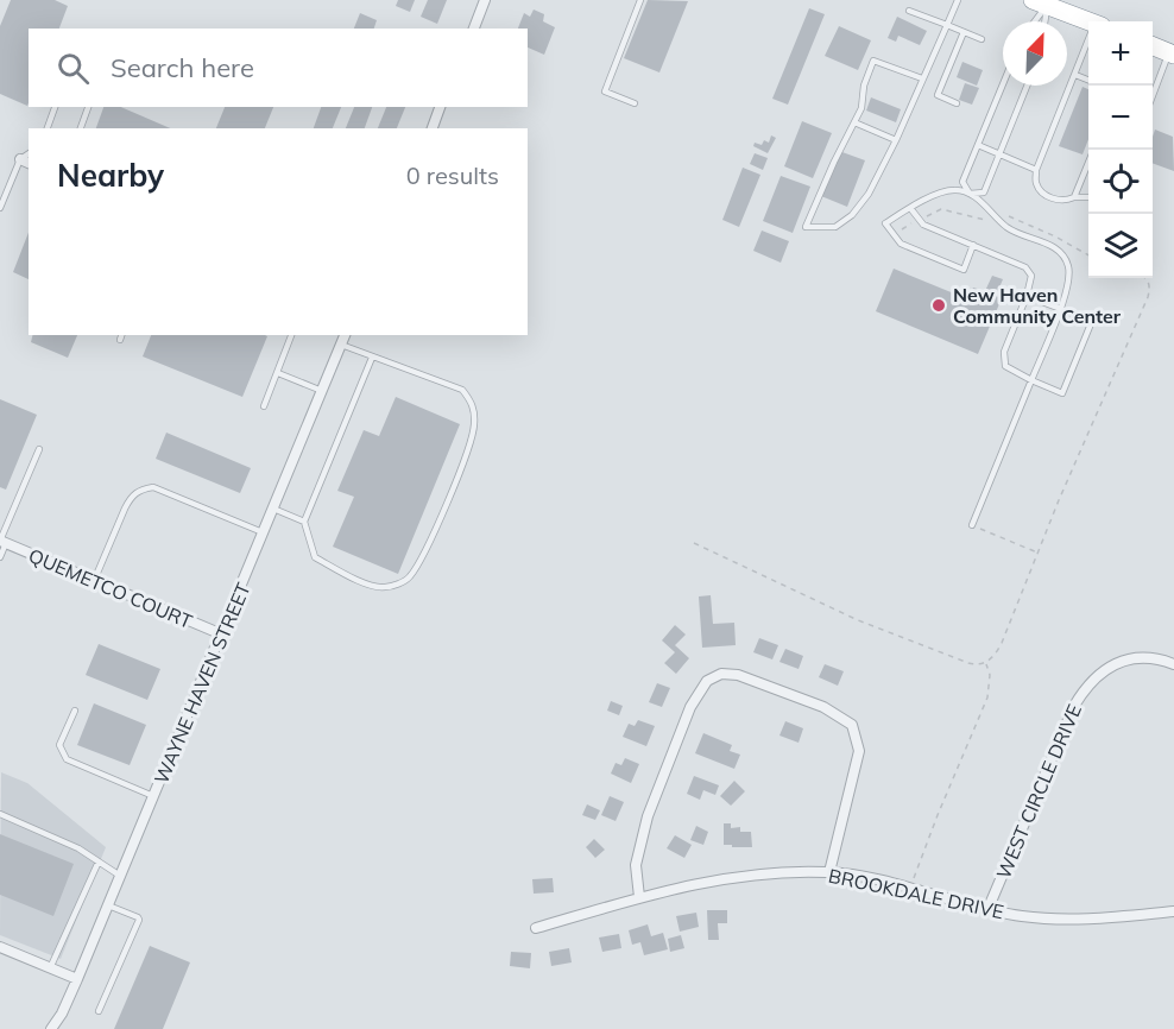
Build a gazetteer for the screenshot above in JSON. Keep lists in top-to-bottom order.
{
  "streets": {
    "street": [
      "QUEMETCO COURT",
      "WAYNE HAVEN STREET",
      "WEST CIRCLE DRIVE",
      "BROOKDALE DRIVE"
    ]
  },
  "crossings": [
    ["QUEMETCO COURT", "WAYNE HAVEN STREET"],
    ["WEST CIRCLE DRIVE", "BROOKDALE DRIVE"]
  ],
  "places": ["New Haven Community Center"],
  "north": "top right",
  "page": {
    "map_buttons": ["+", "−"],
    "search": "Search here",
    "heading": ["Nearby", "0 results"]
  }
}
